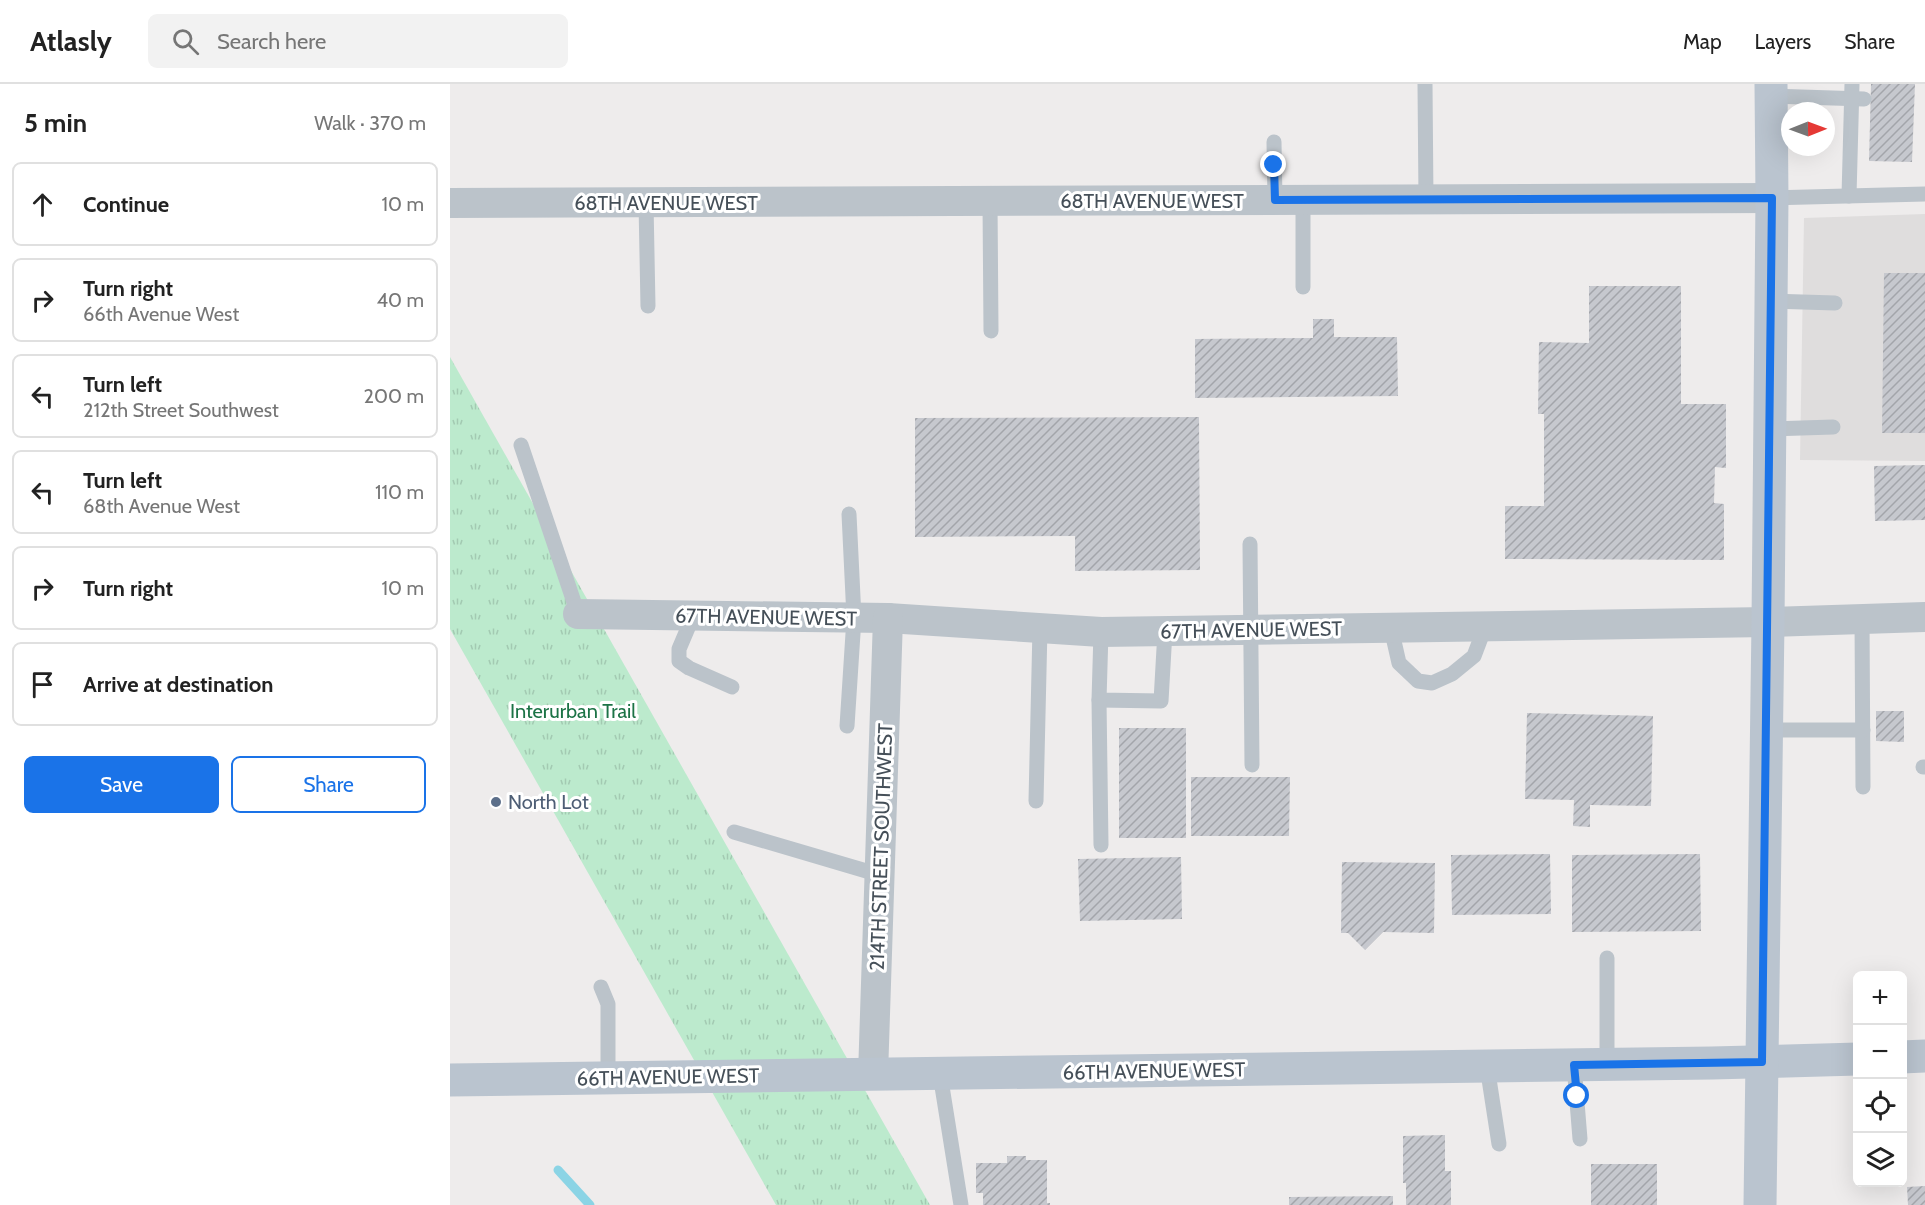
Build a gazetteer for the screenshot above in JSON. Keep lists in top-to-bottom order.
{
  "streets": {
    "main road": ["66TH AVENUE WEST"],
    "street": ["68TH AVENUE WEST", "67TH AVENUE WEST", "214TH STREET SOUTHWEST"]
  },
  "crossings": [
    ["67TH AVENUE WEST", "214TH STREET SOUTHWEST"],
    ["214TH STREET SOUTHWEST", "66TH AVENUE WEST"]
  ],
  "parks": ["Interurban Trail"],
  "places": ["North Lot"],
  "north": "right",
  "page": {
    "header": "Atlasly",
    "search": "Search here",
    "nav": ["Map", "Layers", "Share"],
    "heading": ["5 min", "Walk · 370 m"],
    "list": [
      ["Continue", "10 m"],
      ["Turn right", "66th Avenue West", "40 m"],
      ["Turn left", "212th Street Southwest", "200 m"],
      ["Turn left", "68th Avenue West", "110 m"],
      ["Turn right", "10 m"],
      "Arrive at destination"
    ],
    "buttons": ["Save", "Share"],
    "map_buttons": ["+", "−"]
  }
}
